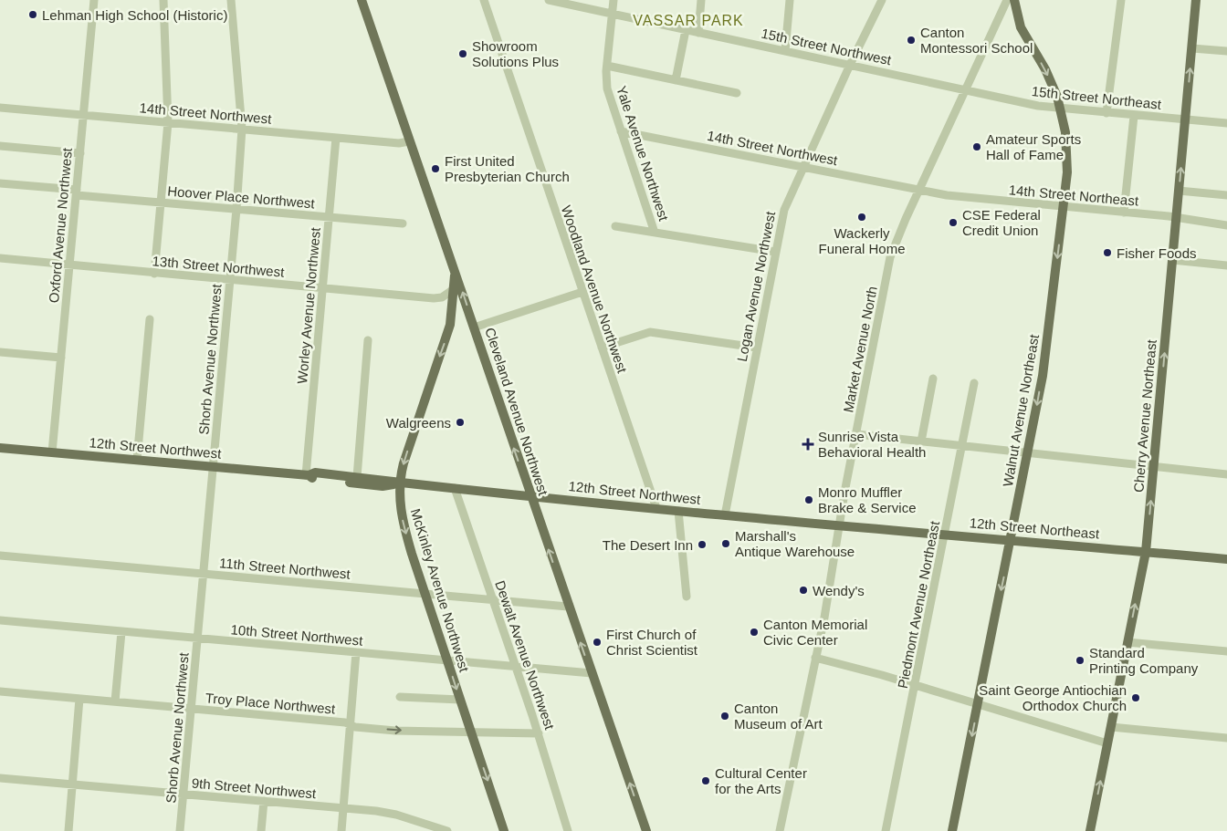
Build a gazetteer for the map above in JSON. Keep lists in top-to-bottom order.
{
  "streets": {
    "main road": [
      "Walnut Avenue Northeast",
      "Cleveland Avenue Northwest",
      "Cherry Avenue Northeast",
      "12th Street Northwest",
      "12th Street Northeast",
      "McKinley Avenue Northwest"
    ],
    "street": [
      "15th Street Northwest",
      "15th Street Northeast",
      "14th Street Northwest",
      "Yale Avenue Northwest",
      "14th Street Northeast",
      "Hoover Place Northwest",
      "Oxford Avenue Northwest",
      "13th Street Northwest",
      "Logan Avenue Northwest",
      "Woodland Avenue Northwest",
      "Worley Avenue Northwest",
      "Market Avenue North",
      "Shorb Avenue Northwest",
      "11th Street Northwest",
      "Piedmont Avenue Northeast",
      "10th Street Northwest",
      "Dewalt Avenue Northwest",
      "Troy Place Northwest",
      "9th Street Northwest"
    ]
  },
  "crossings": [
    ["15th Street Northwest", "15th Street Northeast"],
    ["15th Street Northwest", "Yale Avenue Northwest"],
    ["15th Street Northwest", "Logan Avenue Northwest"],
    ["15th Street Northwest", "Market Avenue North"],
    ["15th Street Northeast", "Market Avenue North"],
    ["15th Street Northeast", "Walnut Avenue Northeast"],
    ["15th Street Northeast", "Cherry Avenue Northeast"],
    ["14th Street Northwest", "Yale Avenue Northwest"],
    ["14th Street Northwest", "14th Street Northeast"],
    ["14th Street Northwest", "Oxford Avenue Northwest"],
    ["14th Street Northwest", "Logan Avenue Northwest"],
    ["14th Street Northwest", "Worley Avenue Northwest"],
    ["14th Street Northwest", "Market Avenue North"],
    ["14th Street Northwest", "Shorb Avenue Northwest"],
    ["14th Street Northwest", "Cleveland Avenue Northwest"],
    ["14th Street Northeast", "Market Avenue North"],
    ["14th Street Northeast", "Walnut Avenue Northeast"],
    ["14th Street Northeast", "Cherry Avenue Northeast"],
    ["Hoover Place Northwest", "Oxford Avenue Northwest"],
    ["Hoover Place Northwest", "Worley Avenue Northwest"],
    ["Hoover Place Northwest", "Shorb Avenue Northwest"],
    ["Oxford Avenue Northwest", "13th Street Northwest"],
    ["Oxford Avenue Northwest", "12th Street Northwest"],
    ["13th Street Northwest", "Worley Avenue Northwest"],
    ["13th Street Northwest", "Shorb Avenue Northwest"],
    ["13th Street Northwest", "McKinley Avenue Northwest"],
    ["Logan Avenue Northwest", "12th Street Northwest"],
    ["Woodland Avenue Northwest", "12th Street Northwest"],
    ["Worley Avenue Northwest", "12th Street Northwest"],
    ["Market Avenue North", "12th Street Northwest"],
    ["Market Avenue North", "12th Street Northeast"],
    ["Shorb Avenue Northwest", "12th Street Northwest"],
    ["Shorb Avenue Northwest", "11th Street Northwest"],
    ["Shorb Avenue Northwest", "10th Street Northwest"],
    ["Shorb Avenue Northwest", "Troy Place Northwest"],
    ["Shorb Avenue Northwest", "9th Street Northwest"],
    ["Walnut Avenue Northeast", "12th Street Northeast"],
    ["Cleveland Avenue Northwest", "12th Street Northwest"],
    ["Cleveland Avenue Northwest", "11th Street Northwest"],
    ["Cleveland Avenue Northwest", "McKinley Avenue Northwest"],
    ["Cleveland Avenue Northwest", "10th Street Northwest"],
    ["Cherry Avenue Northeast", "12th Street Northeast"],
    ["12th Street Northwest", "12th Street Northeast"],
    ["12th Street Northwest", "McKinley Avenue Northwest"],
    ["12th Street Northwest", "Dewalt Avenue Northwest"],
    ["12th Street Northeast", "Piedmont Avenue Northeast"],
    ["11th Street Northwest", "McKinley Avenue Northwest"],
    ["11th Street Northwest", "Dewalt Avenue Northwest"],
    ["McKinley Avenue Northwest", "10th Street Northwest"],
    ["McKinley Avenue Northwest", "Troy Place Northwest"],
    ["10th Street Northwest", "Dewalt Avenue Northwest"],
    ["Dewalt Avenue Northwest", "Troy Place Northwest"]
  ],
  "one_way": [
    "Walnut Avenue Northeast",
    "Cleveland Avenue Northwest",
    "Cherry Avenue Northeast",
    "McKinley Avenue Northwest"
  ],
  "districts": ["VASSAR PARK"],
  "places": {
    "other": [
      "Lehman High School (Historic)",
      "Canton Montessori School",
      "Showroom Solutions Plus",
      "Amateur Sports Hall of Fame",
      "First United Presbyterian Church",
      "Wackerly Funeral Home",
      "CSE Federal Credit Union",
      "Fisher Foods",
      "Walgreens",
      "Monro Muffler Brake & Service",
      "Marshall's Antique Warehouse",
      "The Desert Inn",
      "Wendy's",
      "Canton Memorial Civic Center",
      "First Church of Christ Scientist",
      "Standard Printing Company",
      "Saint George Antiochian Orthodox Church",
      "Canton Museum of Art",
      "Cultural Center for the Arts"
    ],
    "health": ["Sunrise Vista Behavioral Health"]
  }
}
